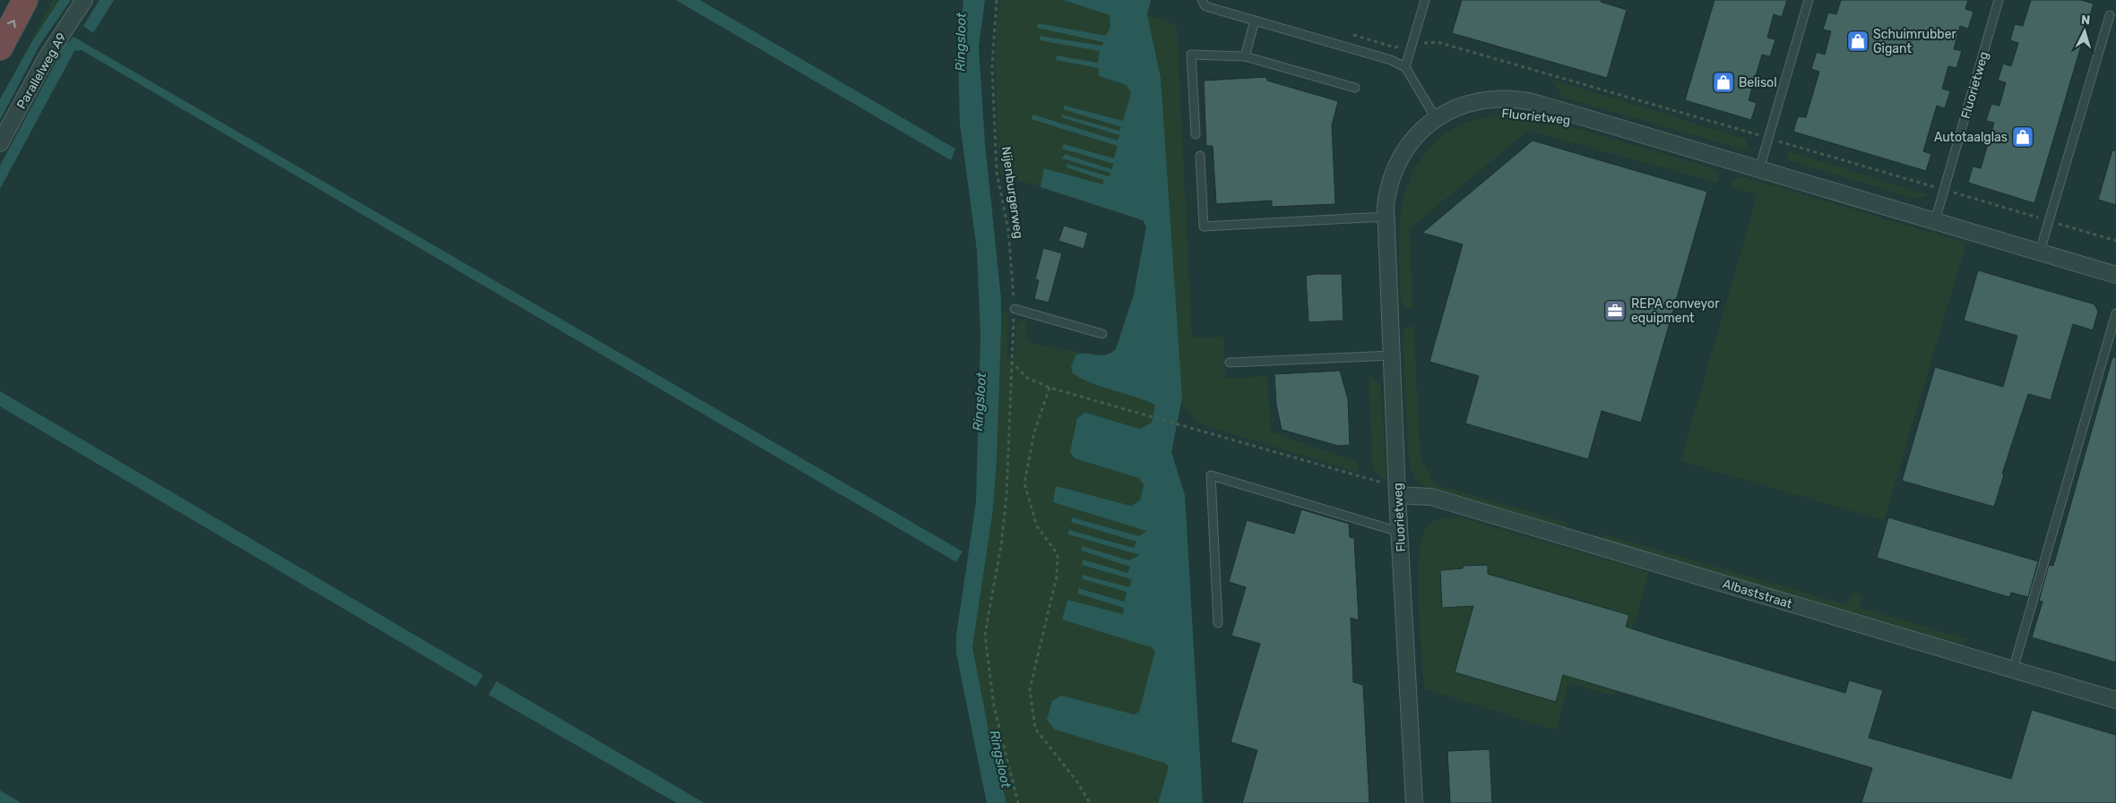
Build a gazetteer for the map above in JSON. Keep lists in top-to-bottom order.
{
  "streets": {
    "street": ["Parallelweg A9", "Fluorietweg", "Albaststraat"],
    "path": ["Nijenburgerweg"]
  },
  "crossings": [
    ["Fluorietweg", "Albaststraat"]
  ],
  "water": ["Ringsloot"],
  "places": {
    "shop": ["Schuimrubber Gigant", "Belisol", "Autotaalglas"],
    "office": ["REPA conveyor equipment"]
  },
  "north": "top"
}
